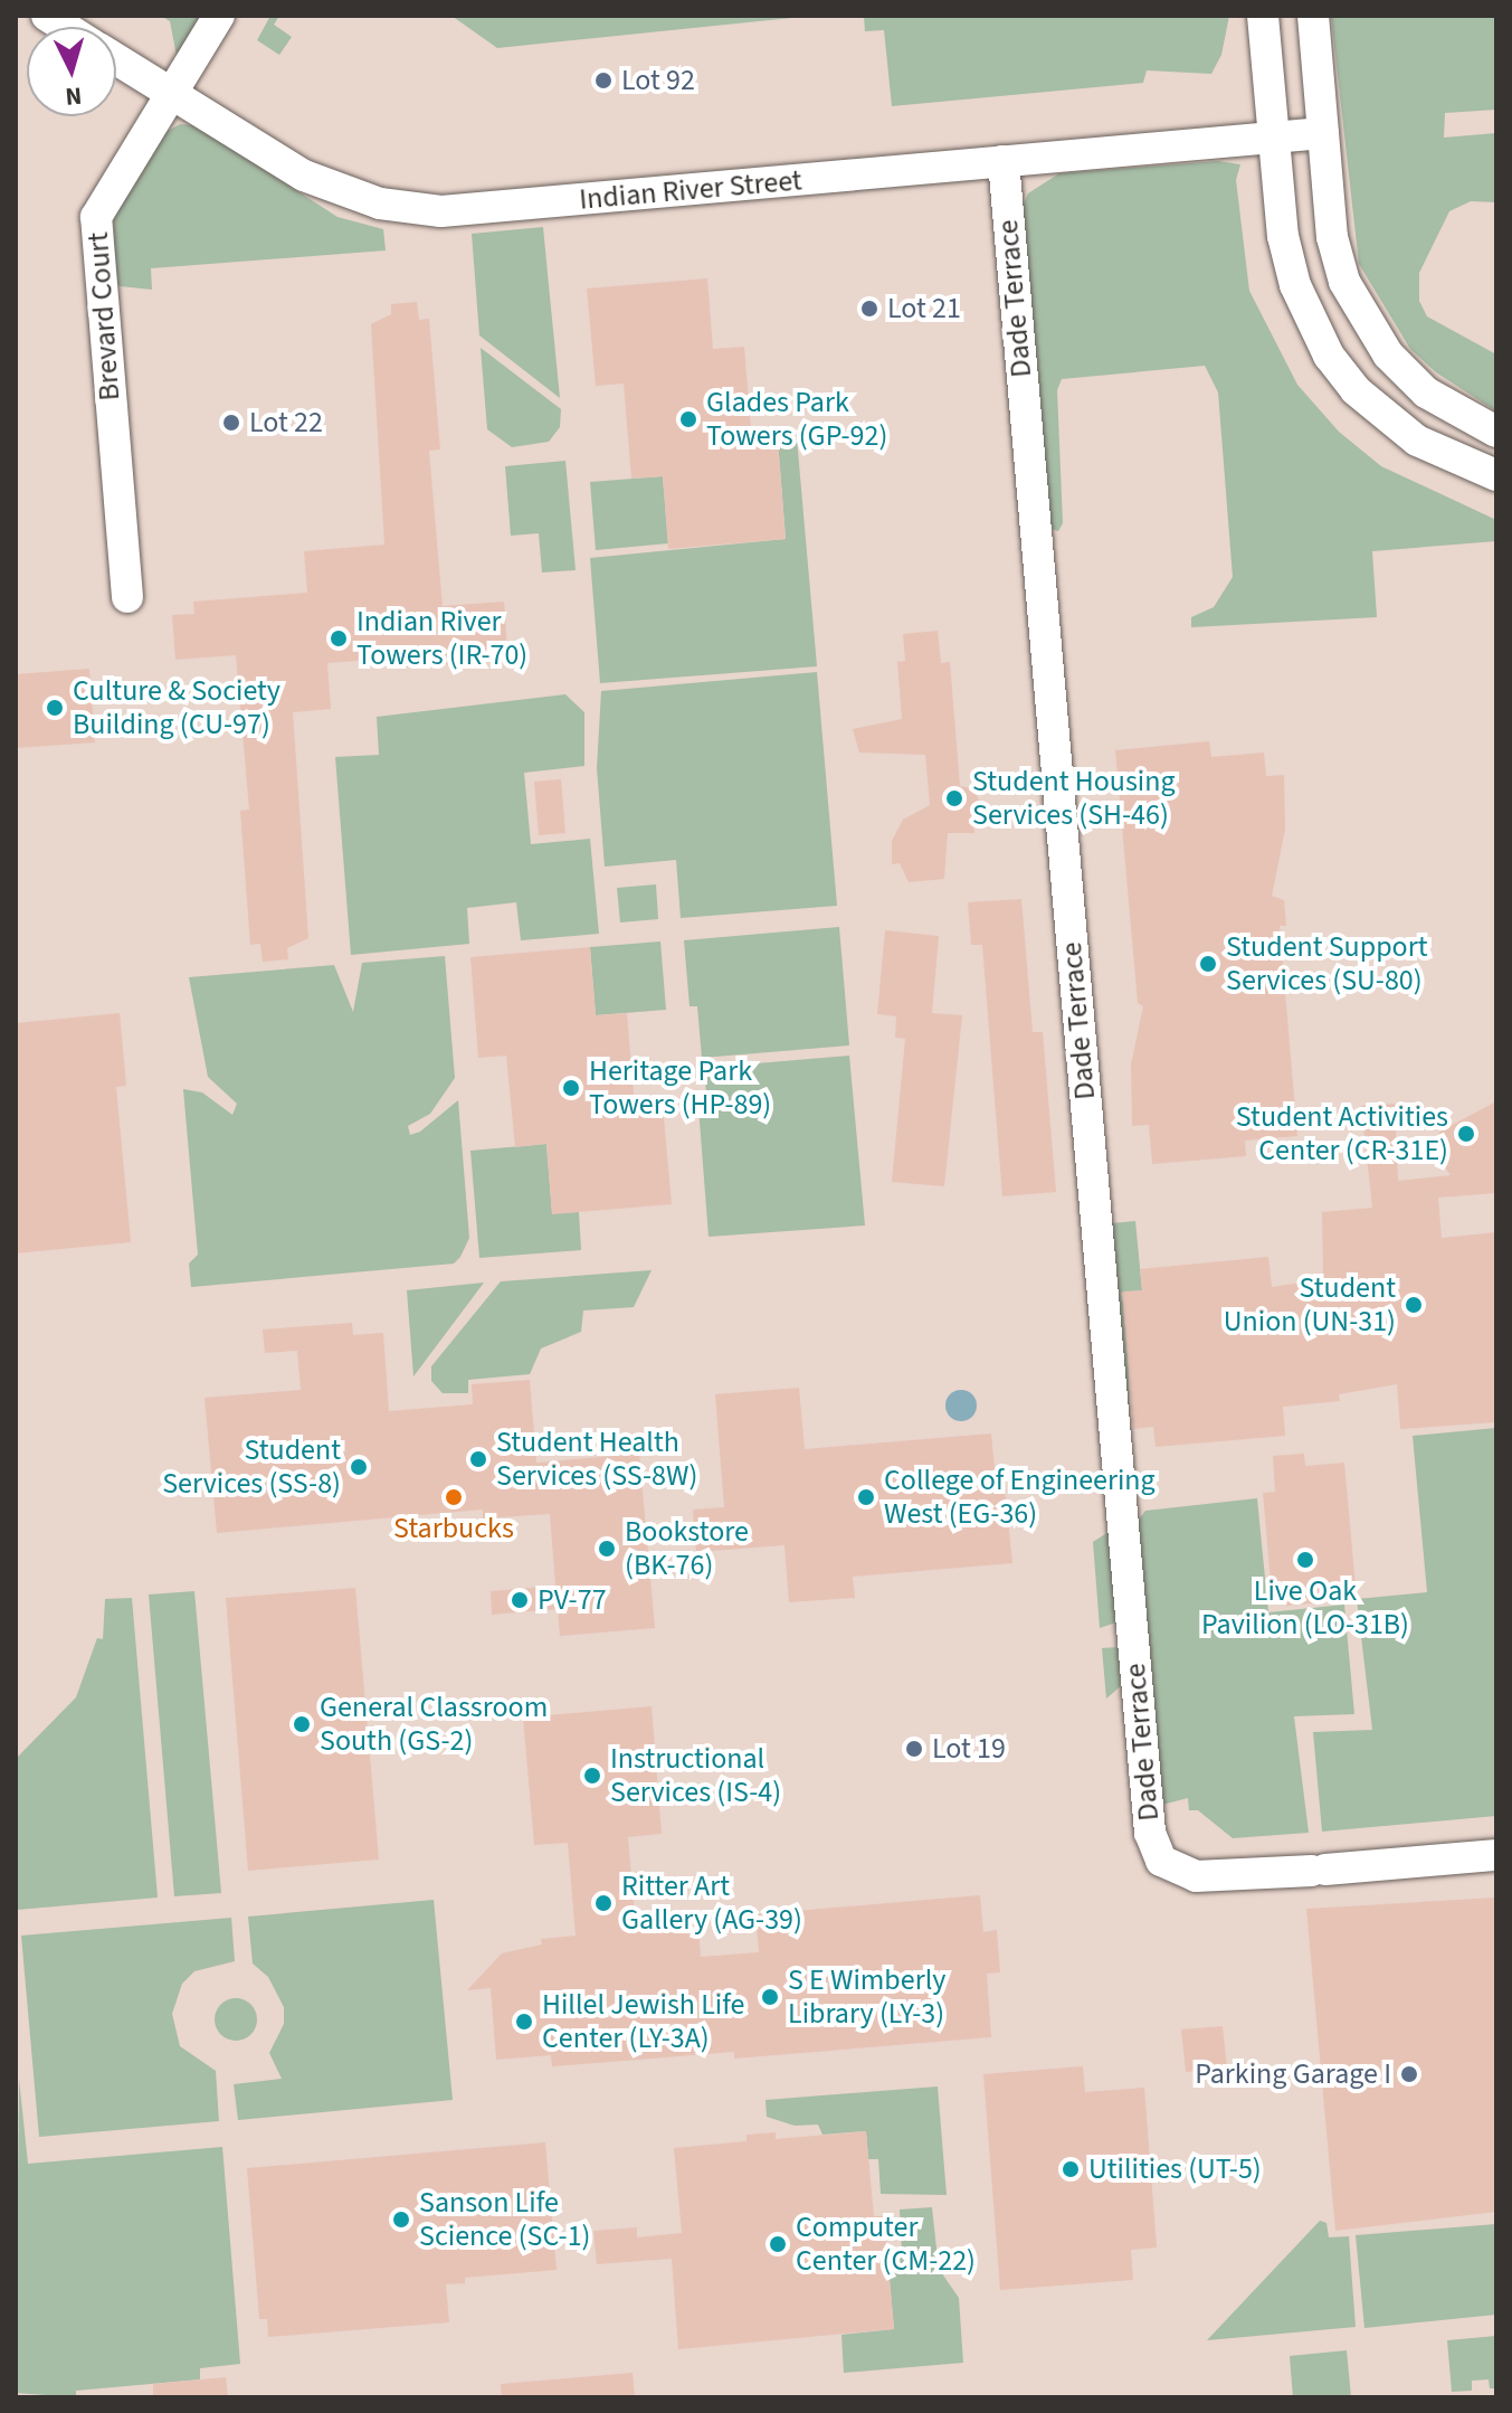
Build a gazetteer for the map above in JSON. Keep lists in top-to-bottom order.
{
  "streets": {
    "street": ["Indian River Street", "Dade Terrace", "Brevard Court"]
  },
  "crossings": [
    ["Indian River Street", "Dade Terrace"],
    ["Indian River Street", "Brevard Court"]
  ],
  "places": [
    "Lot 92",
    "Lot 21",
    "Glades Park Towers (GP-92)",
    "Lot 22",
    "Indian River Towers (IR-70)",
    "Culture & Society Building (CU-97)",
    "Student Housing Services (SH-46)",
    "Student Support Services (SU-80)",
    "Heritage Park Towers (HP-89)",
    "Student Activities Center (CR-31E)",
    "Student Union (UN-31)",
    "Student Health Services (SS-8W)",
    "Student Services (SS-8)",
    "Starbucks",
    "College of Engineering West (EG-36)",
    "Bookstore (BK-76)",
    "Live Oak Pavilion (LO-31B)",
    "PV-77",
    "General Classroom South (GS-2)",
    "Lot 19",
    "Instructional Services (IS-4)",
    "Ritter Art Gallery (AG-39)",
    "S E Wimberly Library (LY-3)",
    "Hillel Jewish Life Center (LY-3A)",
    "Parking Garage I",
    "Utilities (UT-5)",
    "Sanson Life Science (SC-1)",
    "Computer Center (CM-22)"
  ],
  "north": "bottom"
}
